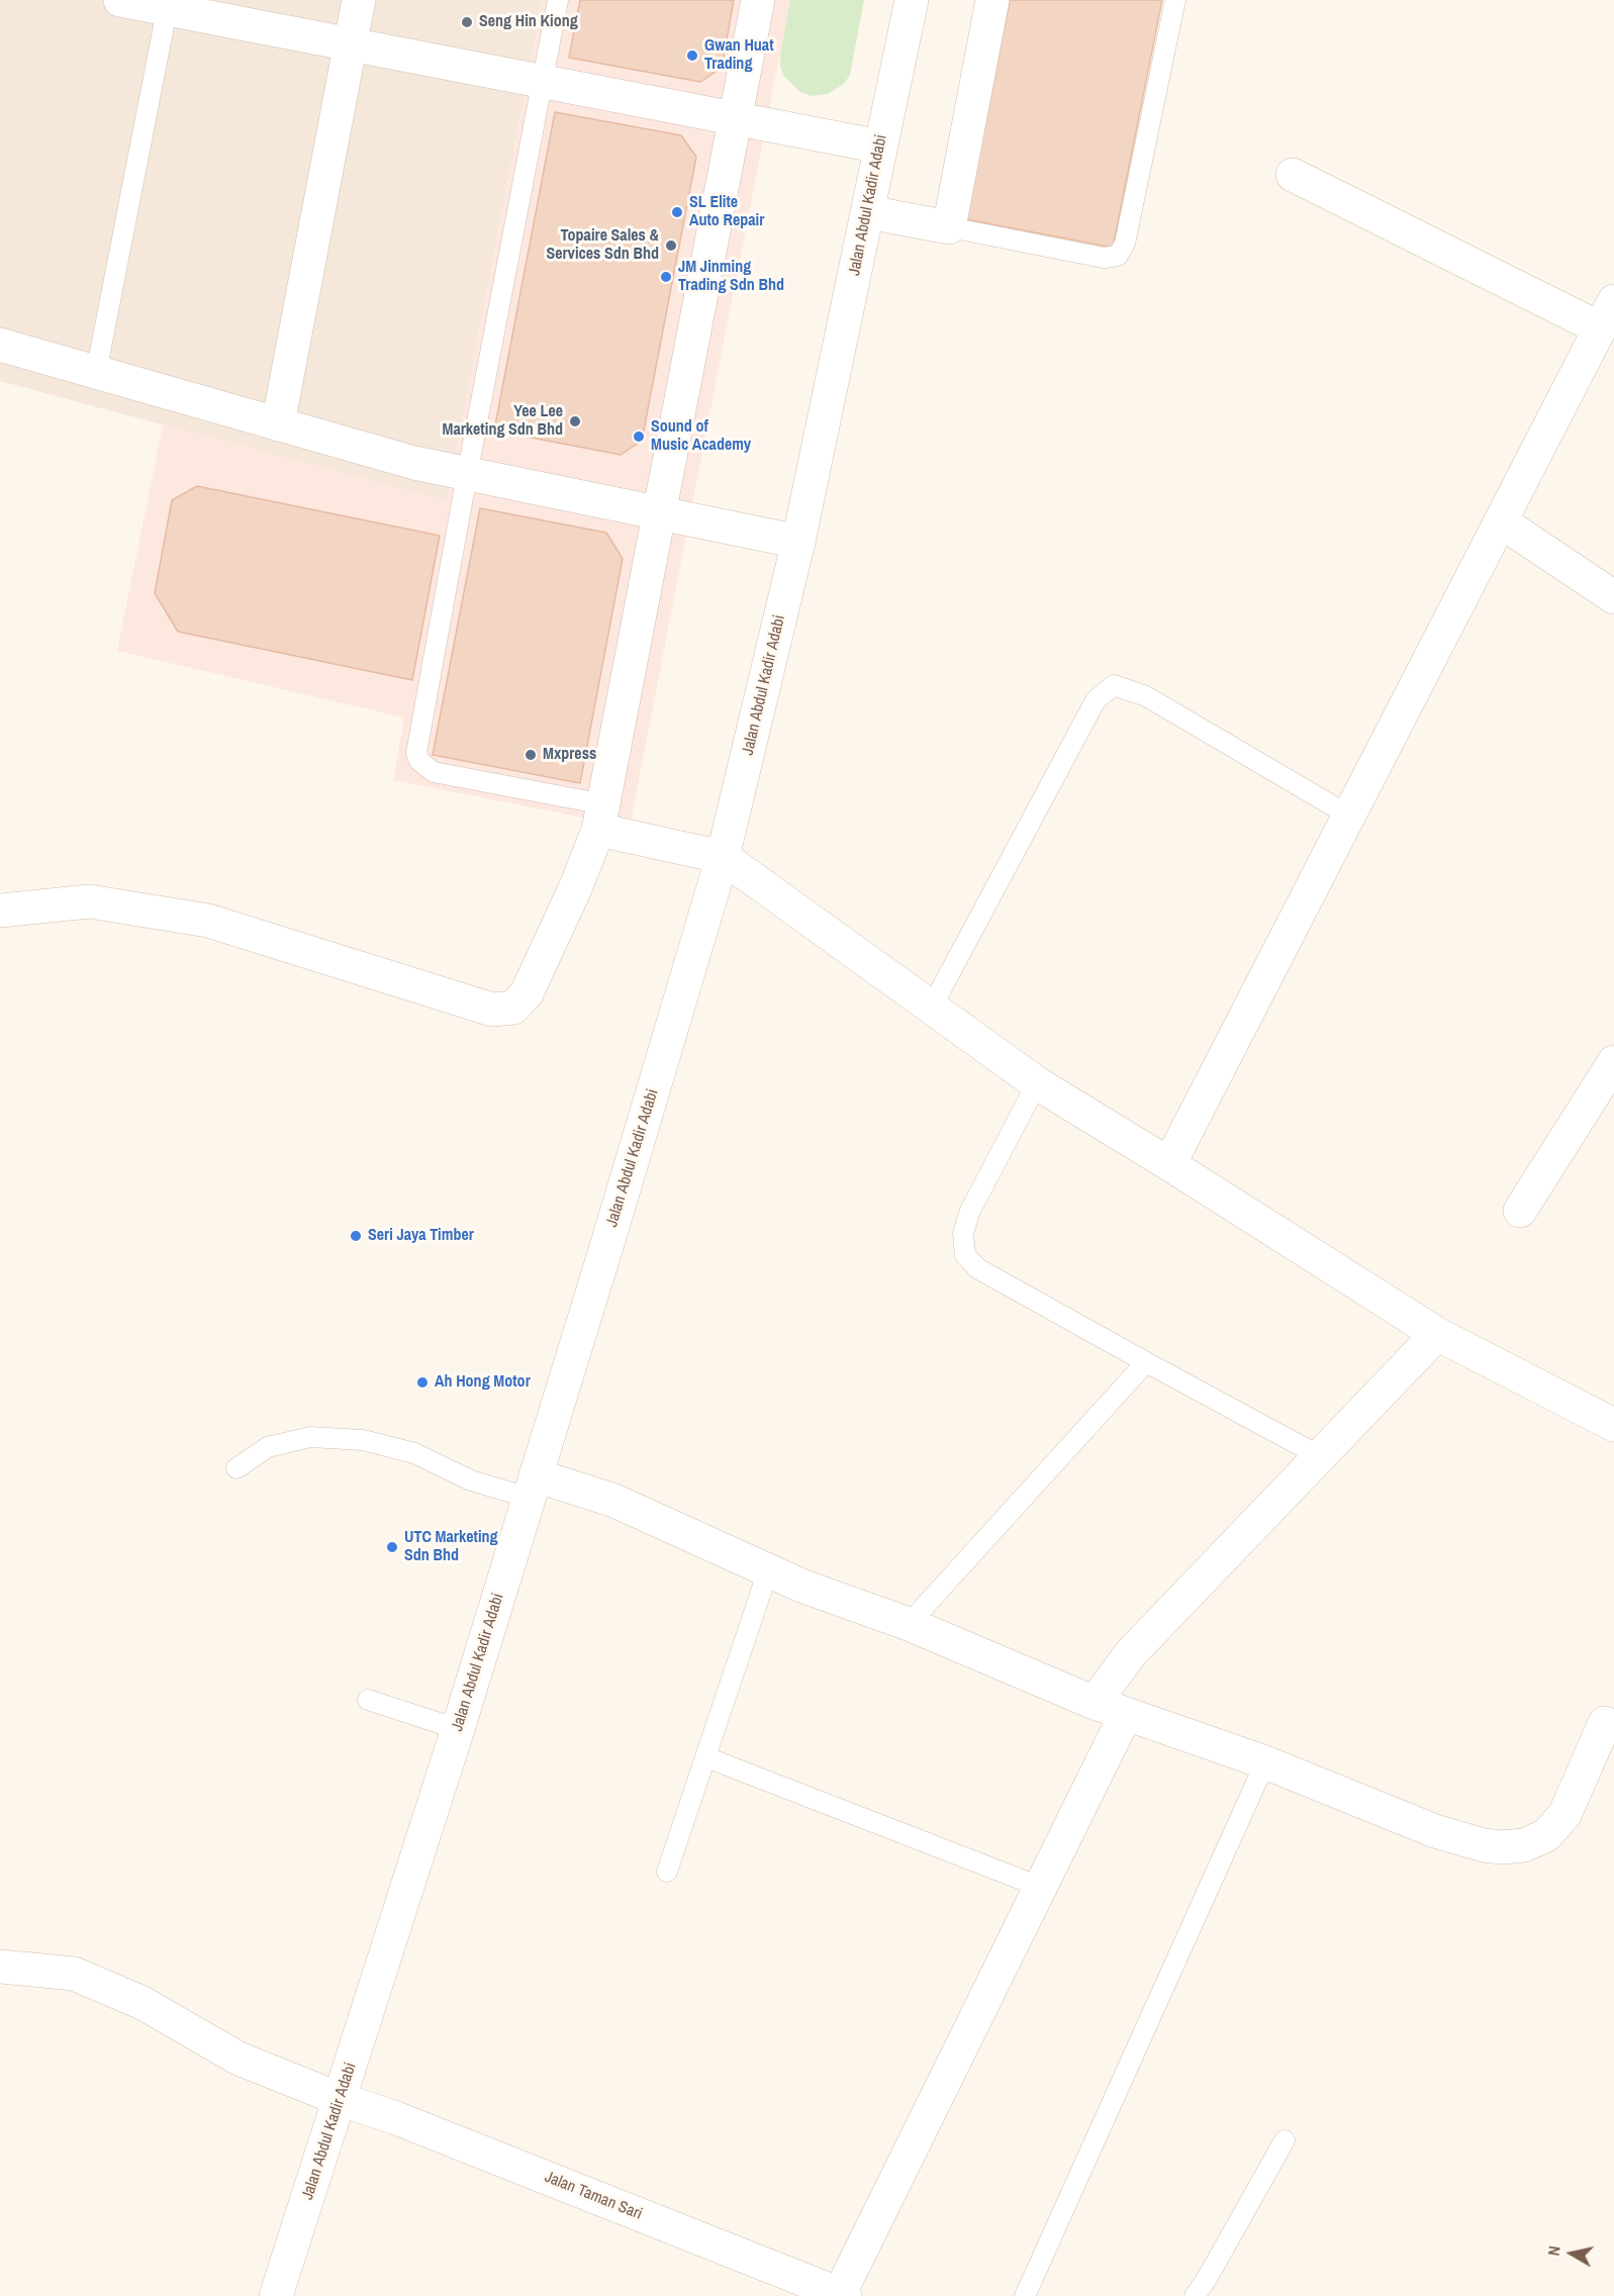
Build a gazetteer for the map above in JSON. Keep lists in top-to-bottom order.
{
  "streets": {
    "street": ["Jalan Abdul Kadir Adabi", "Jalan Taman Sari"]
  },
  "crossings": [
    ["Jalan Abdul Kadir Adabi", "Jalan Taman Sari"]
  ],
  "places": [
    "Seng Hin Kiong",
    "Gwan Huat Trading",
    "SL Elite Auto Repair",
    "Topaire Sales & Services Sdn Bhd",
    "JM Jinming Trading Sdn Bhd",
    "Yee Lee Marketing Sdn Bhd",
    "Sound of Music Academy",
    "Mxpress",
    "Seri Jaya Timber",
    "Ah Hong Motor",
    "UTC Marketing Sdn Bhd"
  ],
  "north": "left"
}
